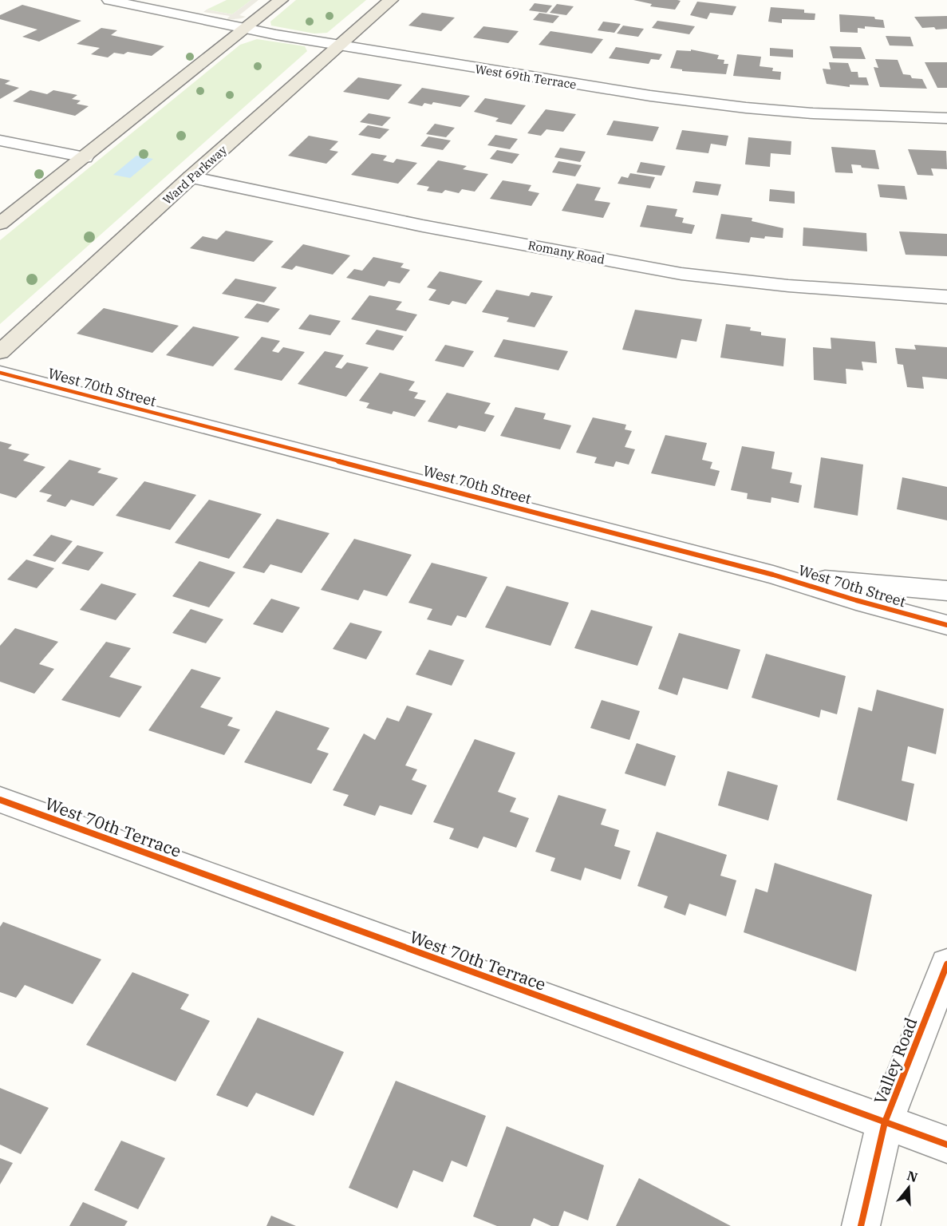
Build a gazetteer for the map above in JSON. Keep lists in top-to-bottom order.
{
  "streets": {
    "main road": ["Ward Parkway"],
    "street": [
      "West 69th Terrace",
      "Romany Road",
      "West 70th Street",
      "West 70th Terrace",
      "Valley Road"
    ]
  },
  "crossings": [
    ["West 69th Terrace", "Ward Parkway"],
    ["Ward Parkway", "Romany Road"],
    ["West 70th Terrace", "Valley Road"]
  ],
  "north": "top"
}
